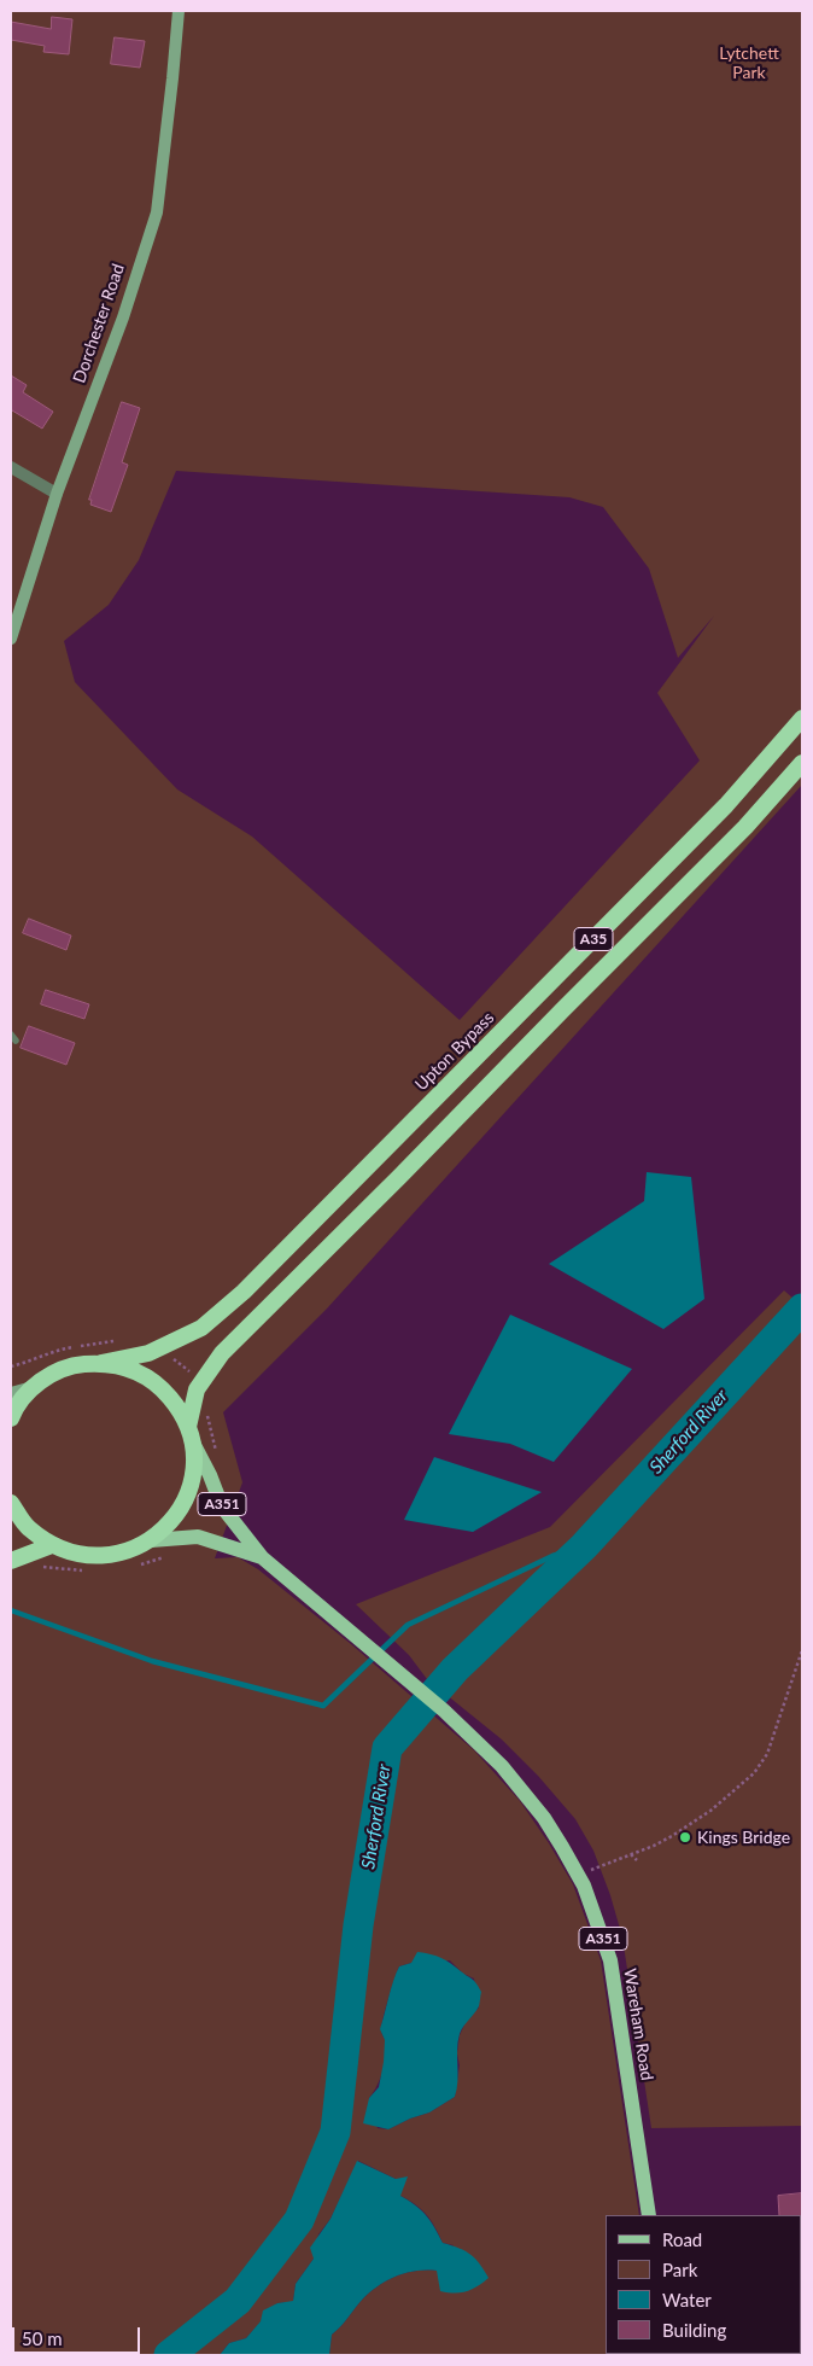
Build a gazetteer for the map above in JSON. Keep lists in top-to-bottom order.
{
  "streets": {
    "highway": ["A35", "Upton Bypass"],
    "main road": ["Dorchester Road", "A351", "Wareham Road"]
  },
  "crossings": [
    ["A351", "Wareham Road"]
  ],
  "water": ["Sherford River"],
  "parks": ["Lytchett Park"],
  "places": ["Kings Bridge"],
  "legend": [
    "Road",
    "Park",
    "Water",
    "Building"
  ],
  "scale_bar": "50 m"
}
